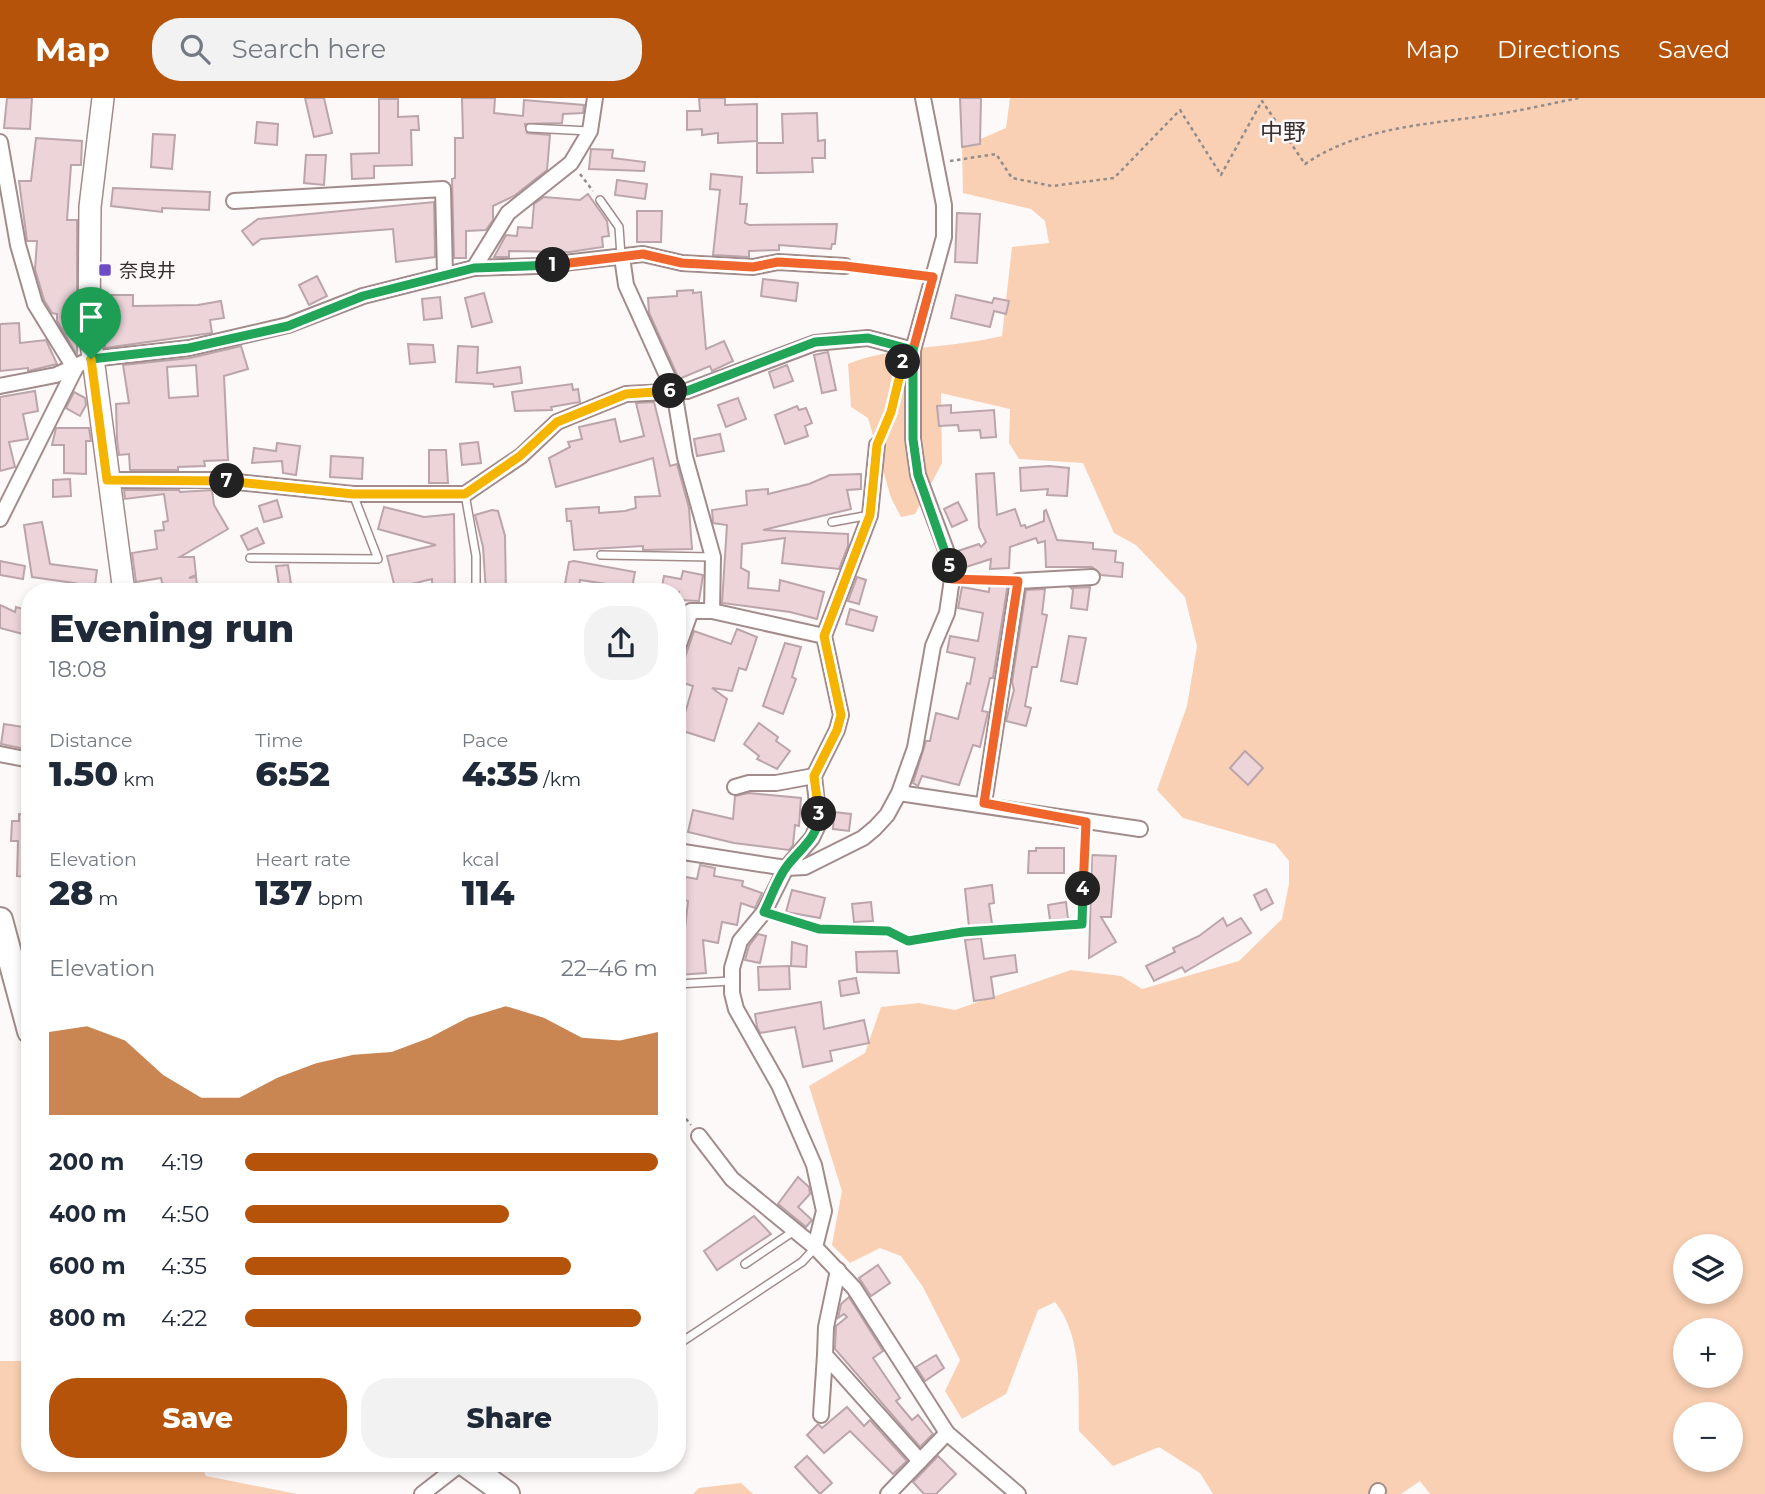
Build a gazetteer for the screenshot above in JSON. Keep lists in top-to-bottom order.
{
  "districts": ["中野"],
  "places": {
    "transit": ["奈良井"]
  },
  "page": {
    "header": "Map",
    "search": "Search here",
    "nav": ["Map", "Directions", "Saved"],
    "pins": [
      "1",
      "2",
      "6",
      "7",
      "5",
      "3",
      "4"
    ],
    "heading": ["Evening run", "18:08"],
    "stats": [
      ["Distance", "1.50 km"],
      ["Time", "6:52"],
      ["Pace", "4:35 /km"],
      ["Elevation", "28 m"],
      ["Heart rate", "137 bpm"],
      ["kcal", "114"]
    ],
    "chart": ["Elevation", "22–46 m"],
    "list": [
      {
        "name": "200 m",
        "note": "4:19"
      },
      {
        "name": "400 m",
        "note": "4:50"
      },
      {
        "name": "600 m",
        "note": "4:35"
      },
      {
        "name": "800 m",
        "note": "4:22"
      }
    ],
    "map_buttons": ["+", "−"],
    "buttons": ["Save", "Share"]
  }
}
